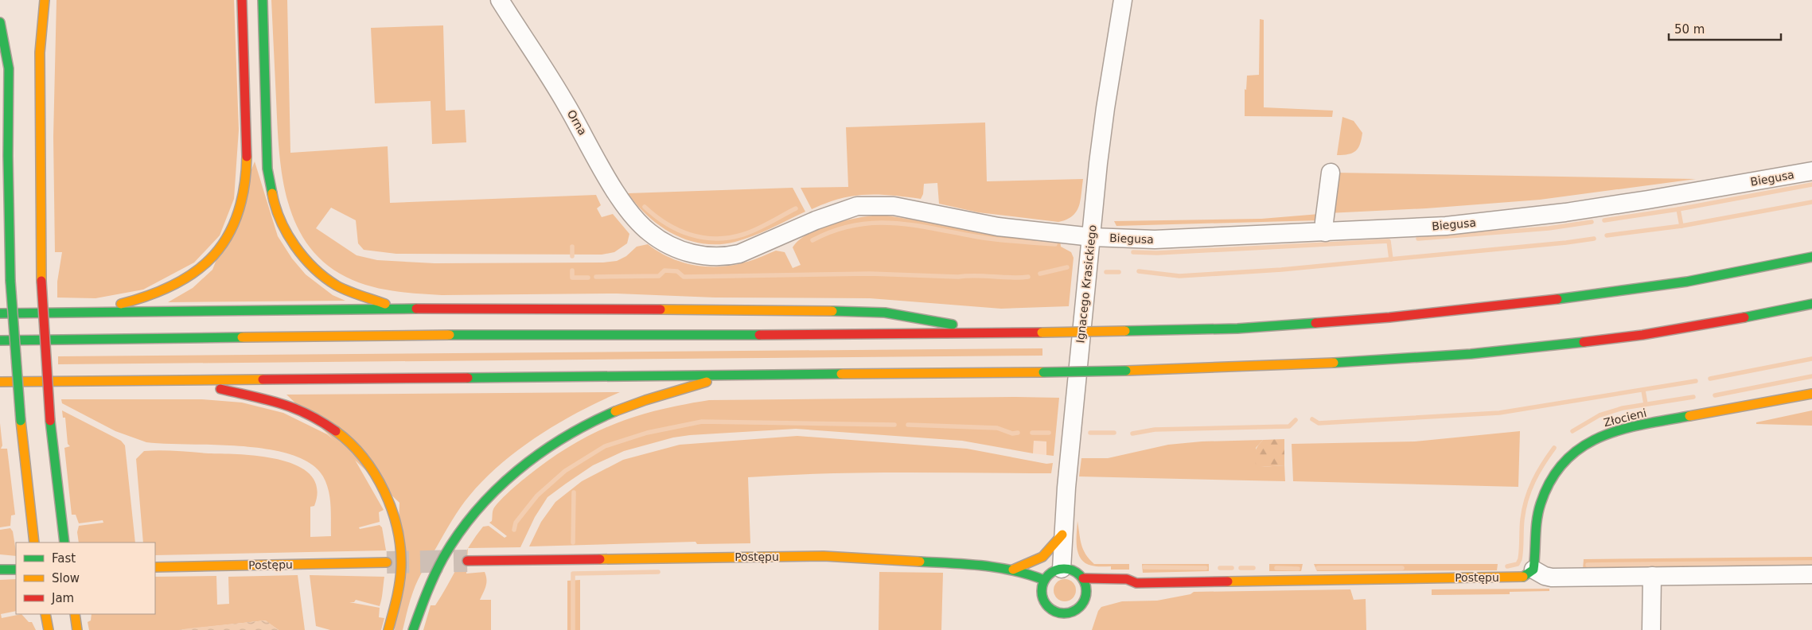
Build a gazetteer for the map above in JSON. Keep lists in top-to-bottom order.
{
  "streets": {
    "main road": ["Złocieni", "Postępu"],
    "street": ["Orna", "Biegusa", "Ignacego Krasickiego"]
  },
  "crossings": [
    ["Orna", "Biegusa"],
    ["Orna", "Ignacego Krasickiego"],
    ["Biegusa", "Ignacego Krasickiego"],
    ["Ignacego Krasickiego", "Postępu"],
    ["Złocieni", "Postępu"]
  ],
  "legend": ["Fast", "Slow", "Jam"],
  "scale_bar": "50 m"
}
